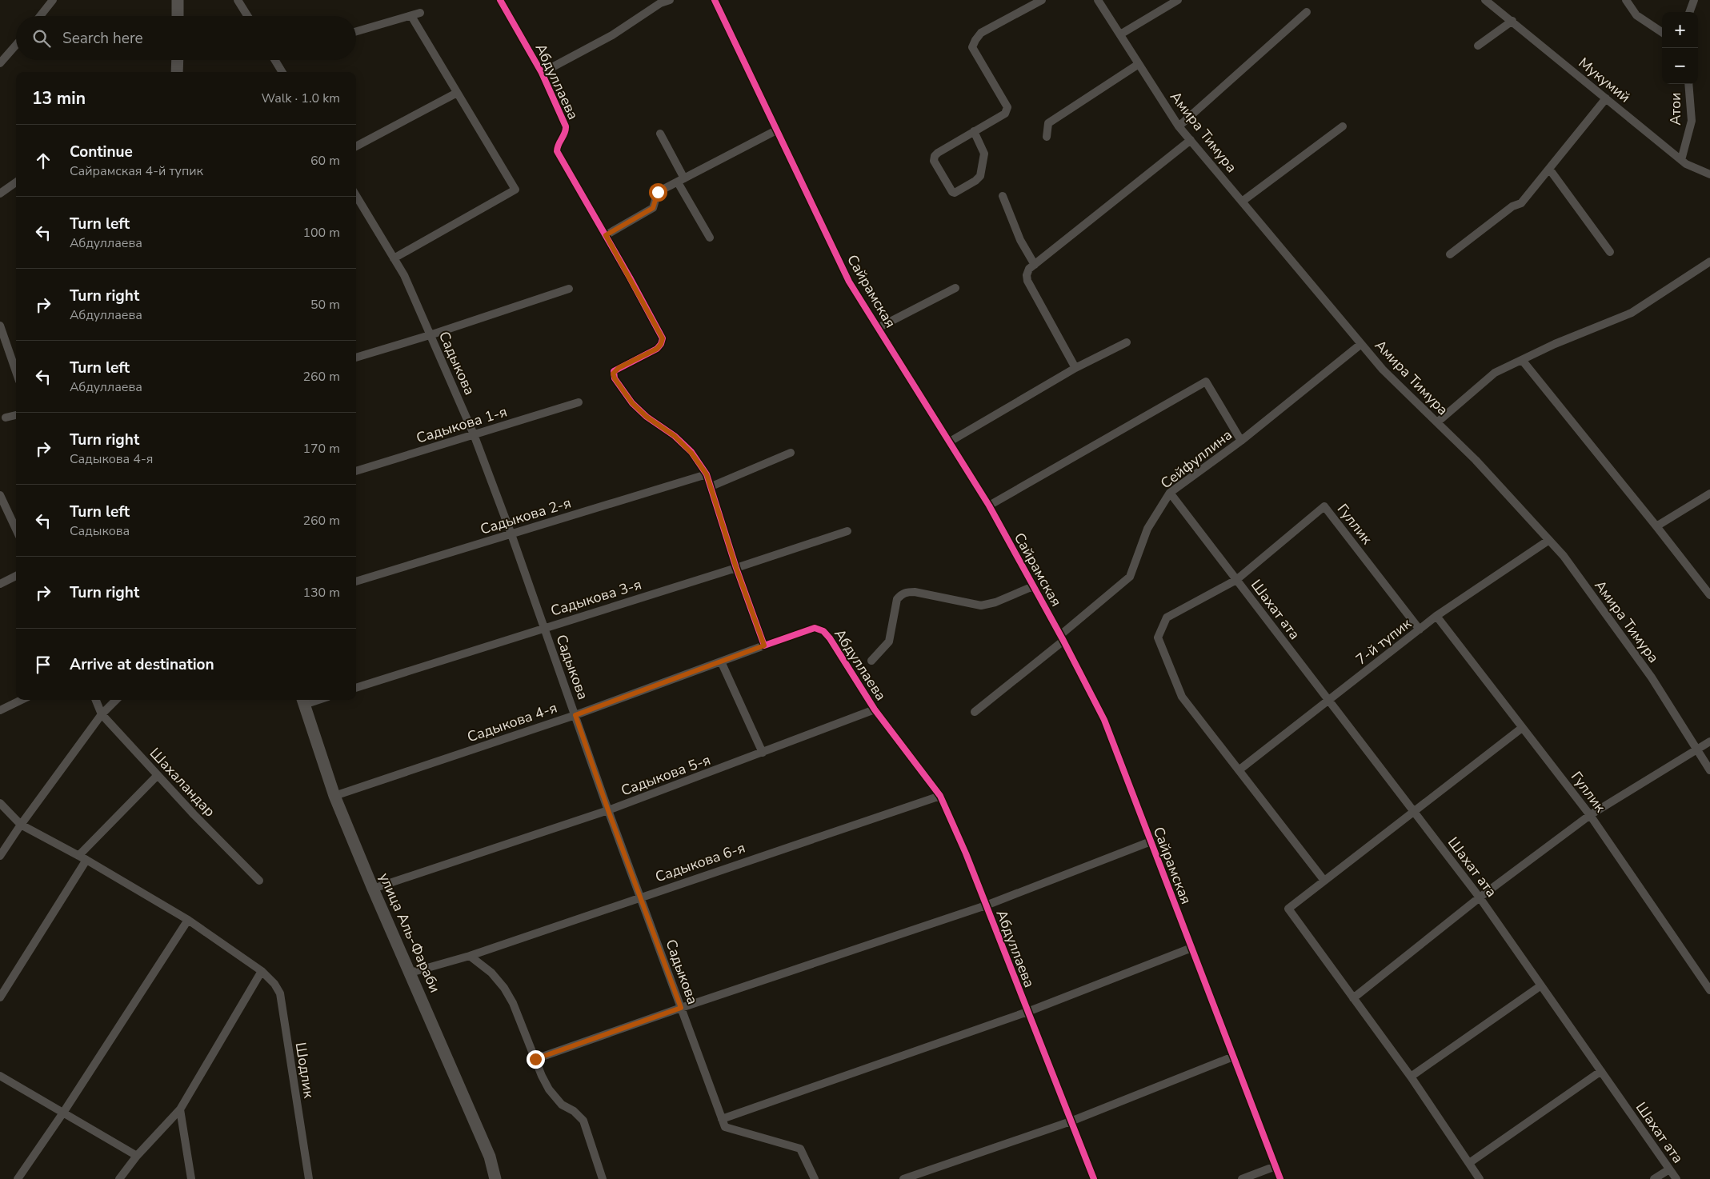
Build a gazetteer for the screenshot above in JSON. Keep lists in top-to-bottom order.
{
  "streets": {
    "main road": ["улица Аль-Фараби"],
    "street": [
      "Мукумий",
      "Абдуллаева",
      "Атои",
      "Амира Тимура",
      "Сайрамская",
      "Садыкова",
      "Садыкова 1-я",
      "Сейфуллина",
      "Садыкова 2-я",
      "Гуллик",
      "Садыкова 3-я",
      "Шахат ата",
      "7-й тупик",
      "Садыкова 4-я",
      "Садыкова 5-я",
      "Шахаландар",
      "Садыкова 6-я",
      "Шодлик"
    ]
  },
  "crossings": [
    ["Мукумий", "Атои"],
    ["Абдуллаева", "Садыкова 2-я"],
    ["Абдуллаева", "Садыкова 3-я"],
    ["Абдуллаева", "Садыкова 4-я"],
    ["Абдуллаева", "Садыкова 5-я"],
    ["Абдуллаева", "Садыкова 6-я"],
    ["Амира Тимура", "Сейфуллина"],
    ["Амира Тимура", "7-й тупик"],
    ["Сайрамская", "Сейфуллина"],
    ["Садыкова", "Садыкова 1-я"],
    ["Садыкова", "Садыкова 2-я"],
    ["Садыкова", "Садыкова 3-я"],
    ["Садыкова", "Садыкова 4-я"],
    ["Садыкова", "Садыкова 5-я"],
    ["Садыкова", "Садыкова 6-я"],
    ["Сейфуллина", "Шахат ата"],
    ["Гуллик", "Шахат ата"],
    ["Гуллик", "7-й тупик"],
    ["Шахат ата", "7-й тупик"],
    ["Садыкова 4-я", "улица Аль-Фараби"],
    ["Садыкова 5-я", "улица Аль-Фараби"],
    ["Садыкова 6-я", "улица Аль-Фараби"]
  ],
  "page": {
    "map_buttons": ["+", "−"],
    "search": "Search here",
    "heading": ["13 min", "Walk · 1.0 km"],
    "list": [
      ["Continue", "Сайрамская 4-й тупик", "60 m"],
      ["Turn left", "Абдуллаева", "100 m"],
      ["Turn right", "Абдуллаева", "50 m"],
      ["Turn left", "Абдуллаева", "260 m"],
      ["Turn right", "Садыкова 4-я", "170 m"],
      ["Turn left", "Садыкова", "260 m"],
      ["Turn right", "130 m"],
      "Arrive at destination"
    ]
  }
}
